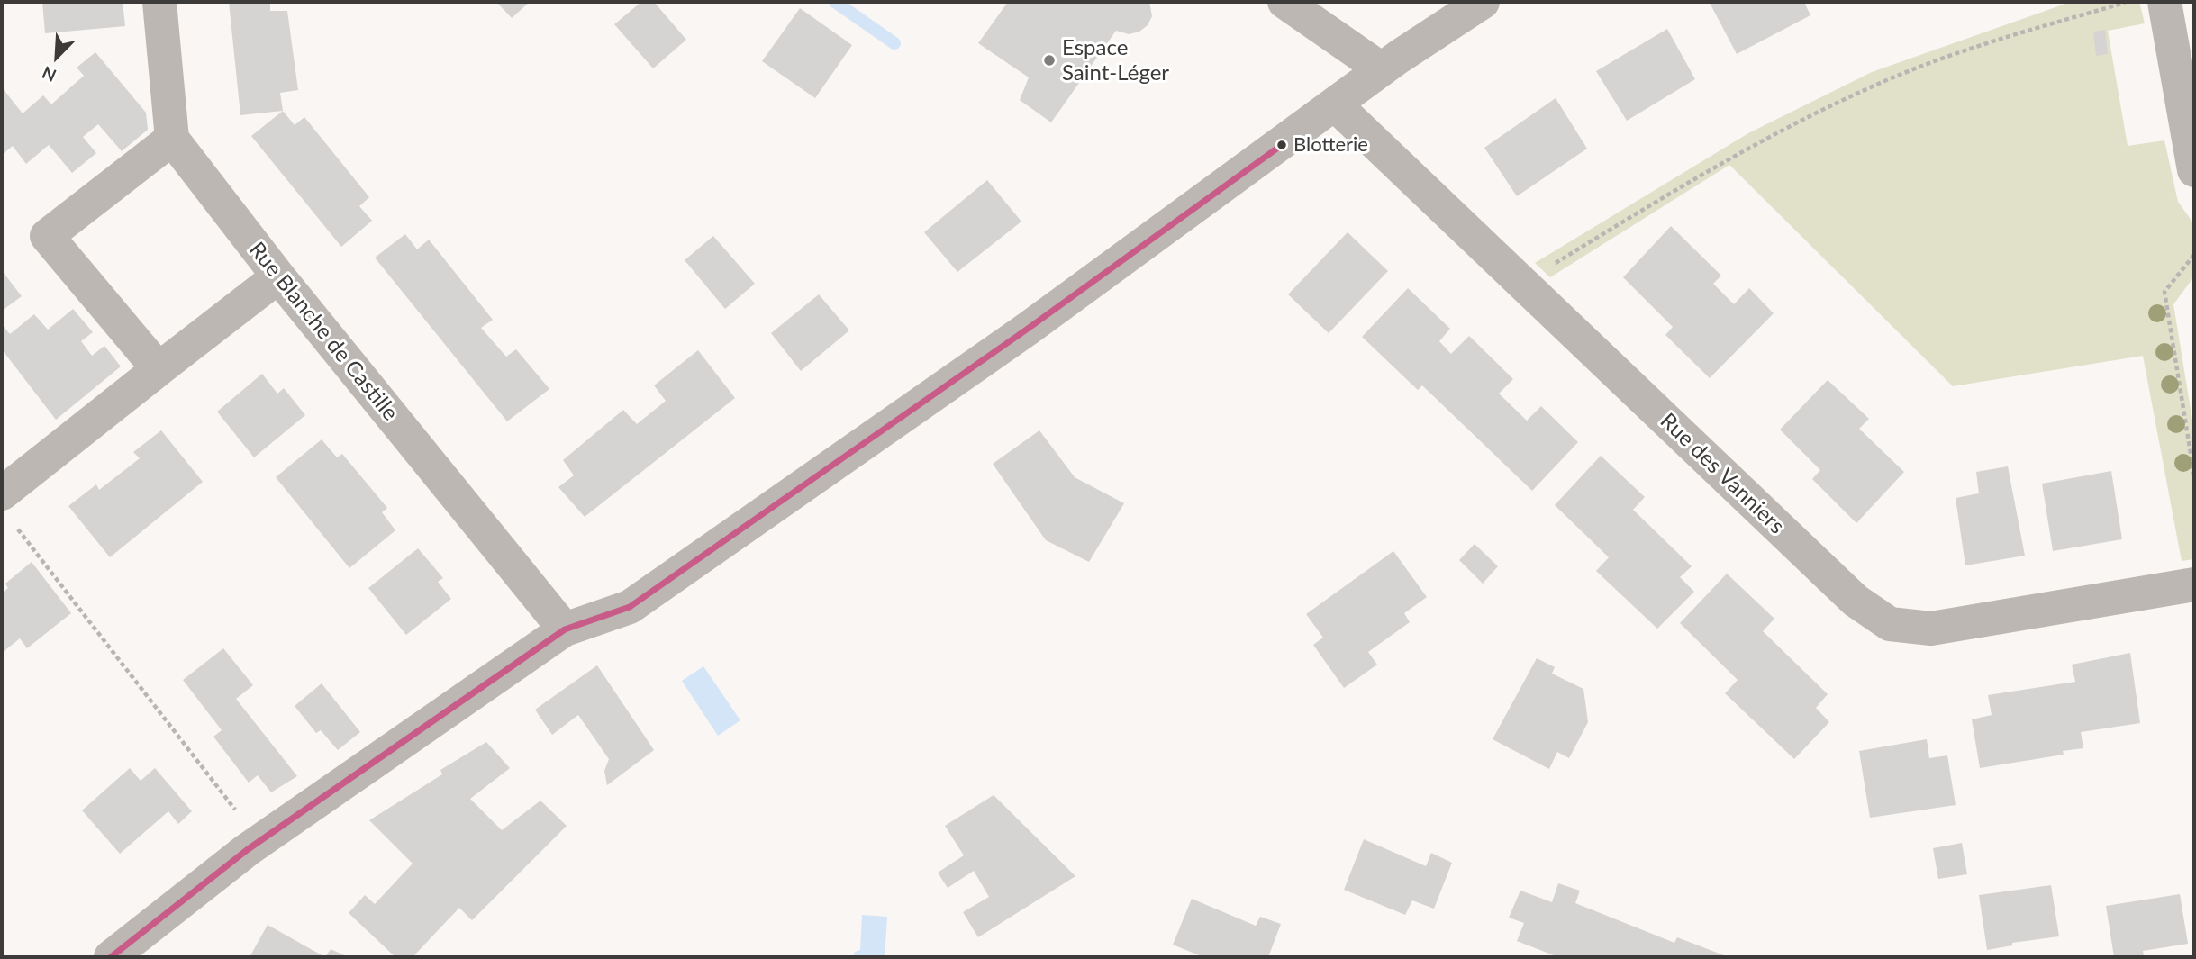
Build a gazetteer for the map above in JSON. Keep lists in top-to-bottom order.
{
  "streets": {
    "street": ["Rue Blanche de Castille", "Rue des Vanniers"]
  },
  "places": ["Espace Saint-Léger", "Blotterie"],
  "north": "bottom left"
}
